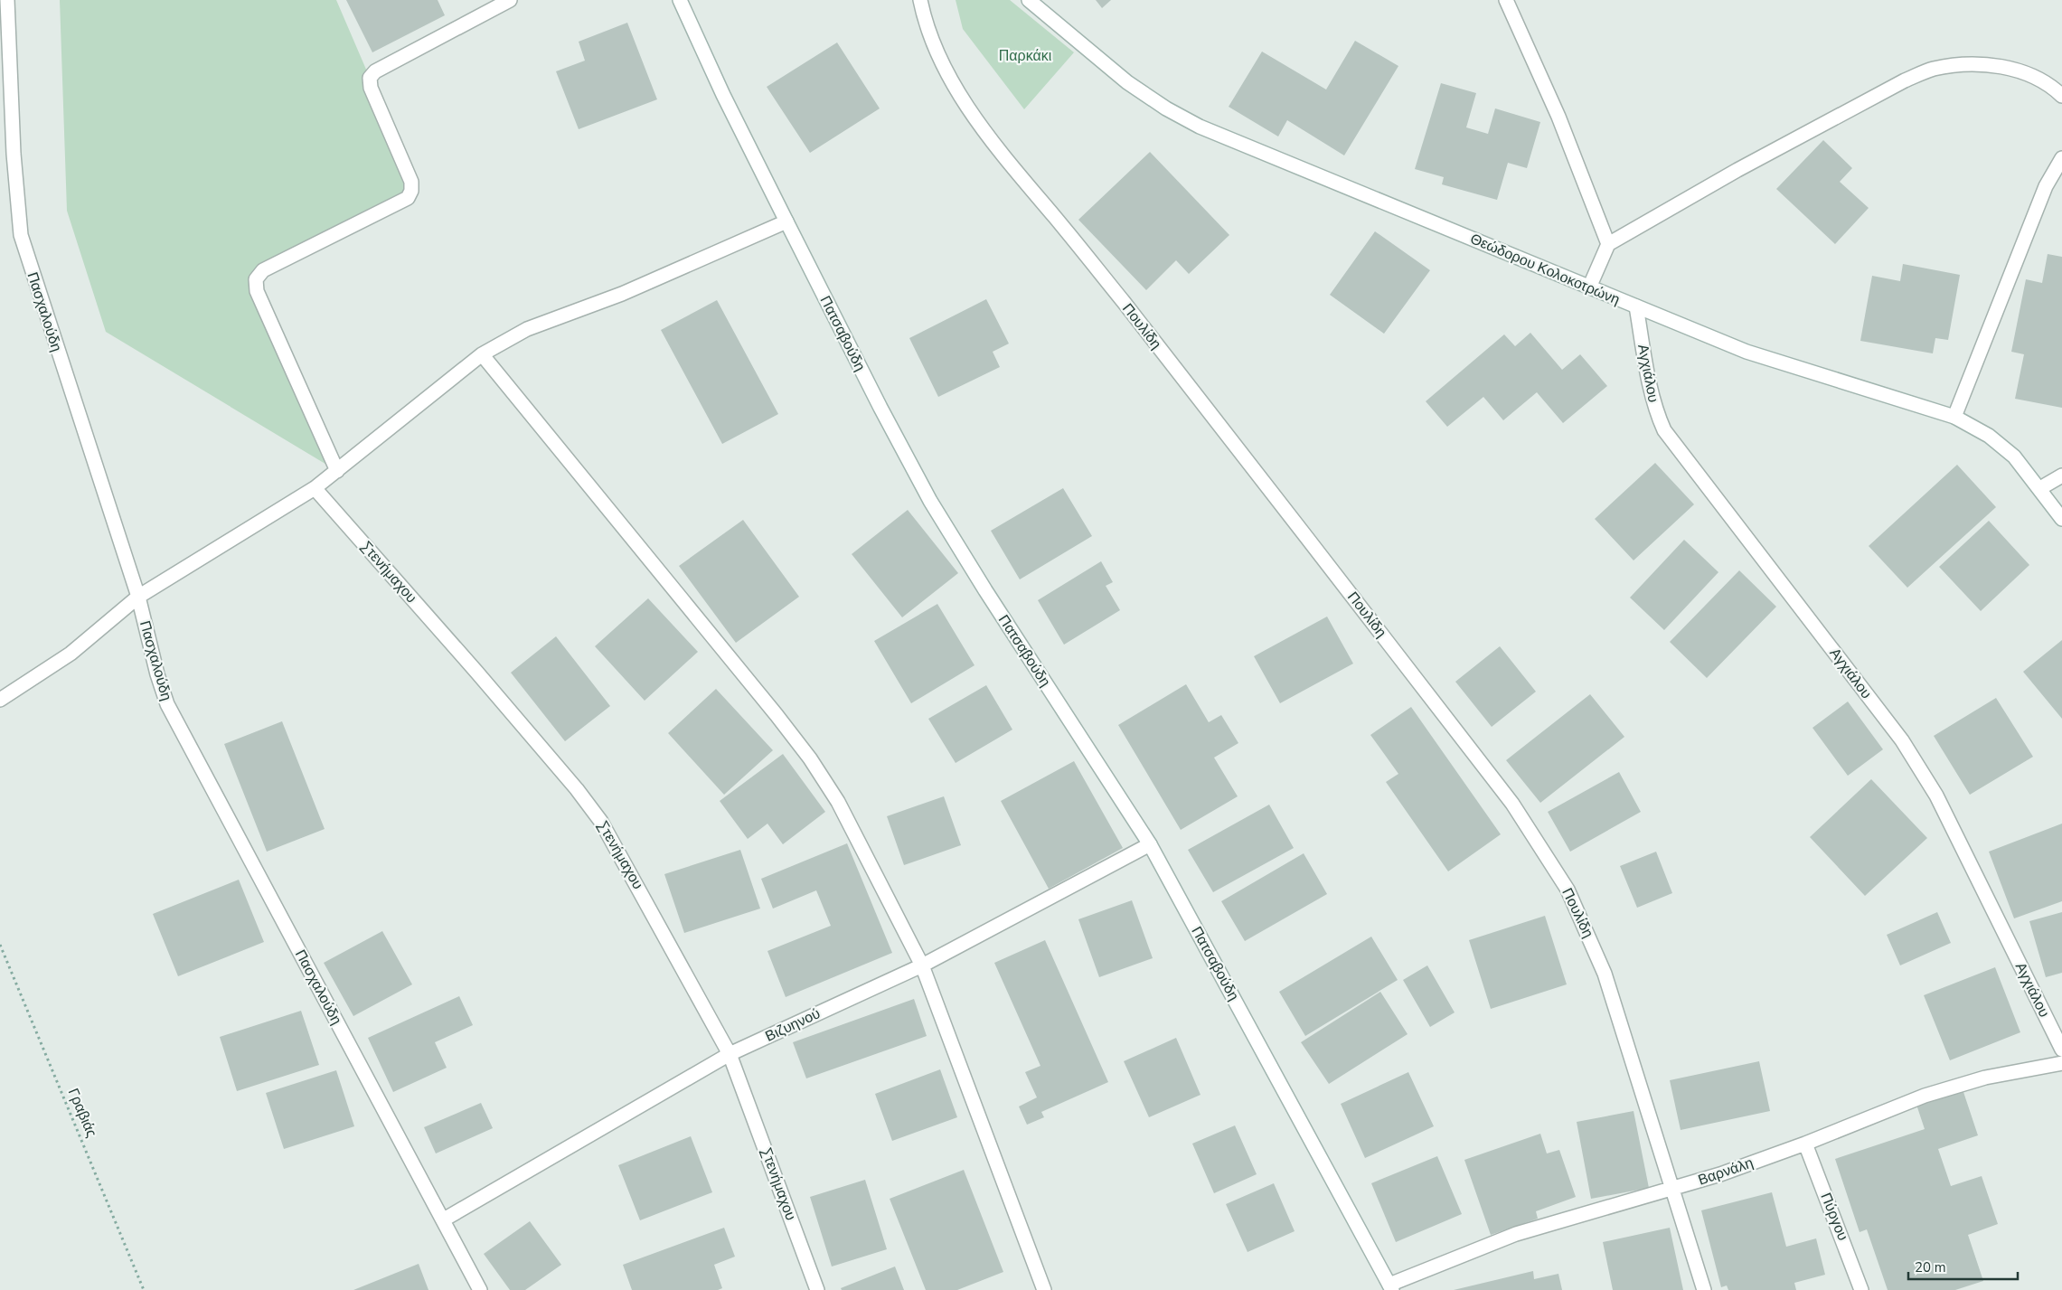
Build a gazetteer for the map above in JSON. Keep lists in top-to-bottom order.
{
  "streets": {
    "street": [
      "Θεώδορου Κολοκοτρώνη",
      "Πασχαλούδη",
      "Πουλίδη",
      "Πατσαβούδη",
      "Αγχιάλου",
      "Στενήμαχου",
      "Βιζυηνού",
      "Βαρνάλη",
      "Πύργου"
    ],
    "path": ["Γραβιάς"]
  },
  "crossings": [
    ["Θεώδορου Κολοκοτρώνη", "Αγχιάλου"],
    ["Πασχαλούδη", "Βιζυηνού"],
    ["Πουλίδη", "Βαρνάλη"],
    ["Πατσαβούδη", "Βιζυηνού"],
    ["Πατσαβούδη", "Βαρνάλη"],
    ["Στενήμαχου", "Βιζυηνού"],
    ["Βαρνάλη", "Πύργου"]
  ],
  "parks": ["Παρκάκι"],
  "scale_bar": "20 m"
}
